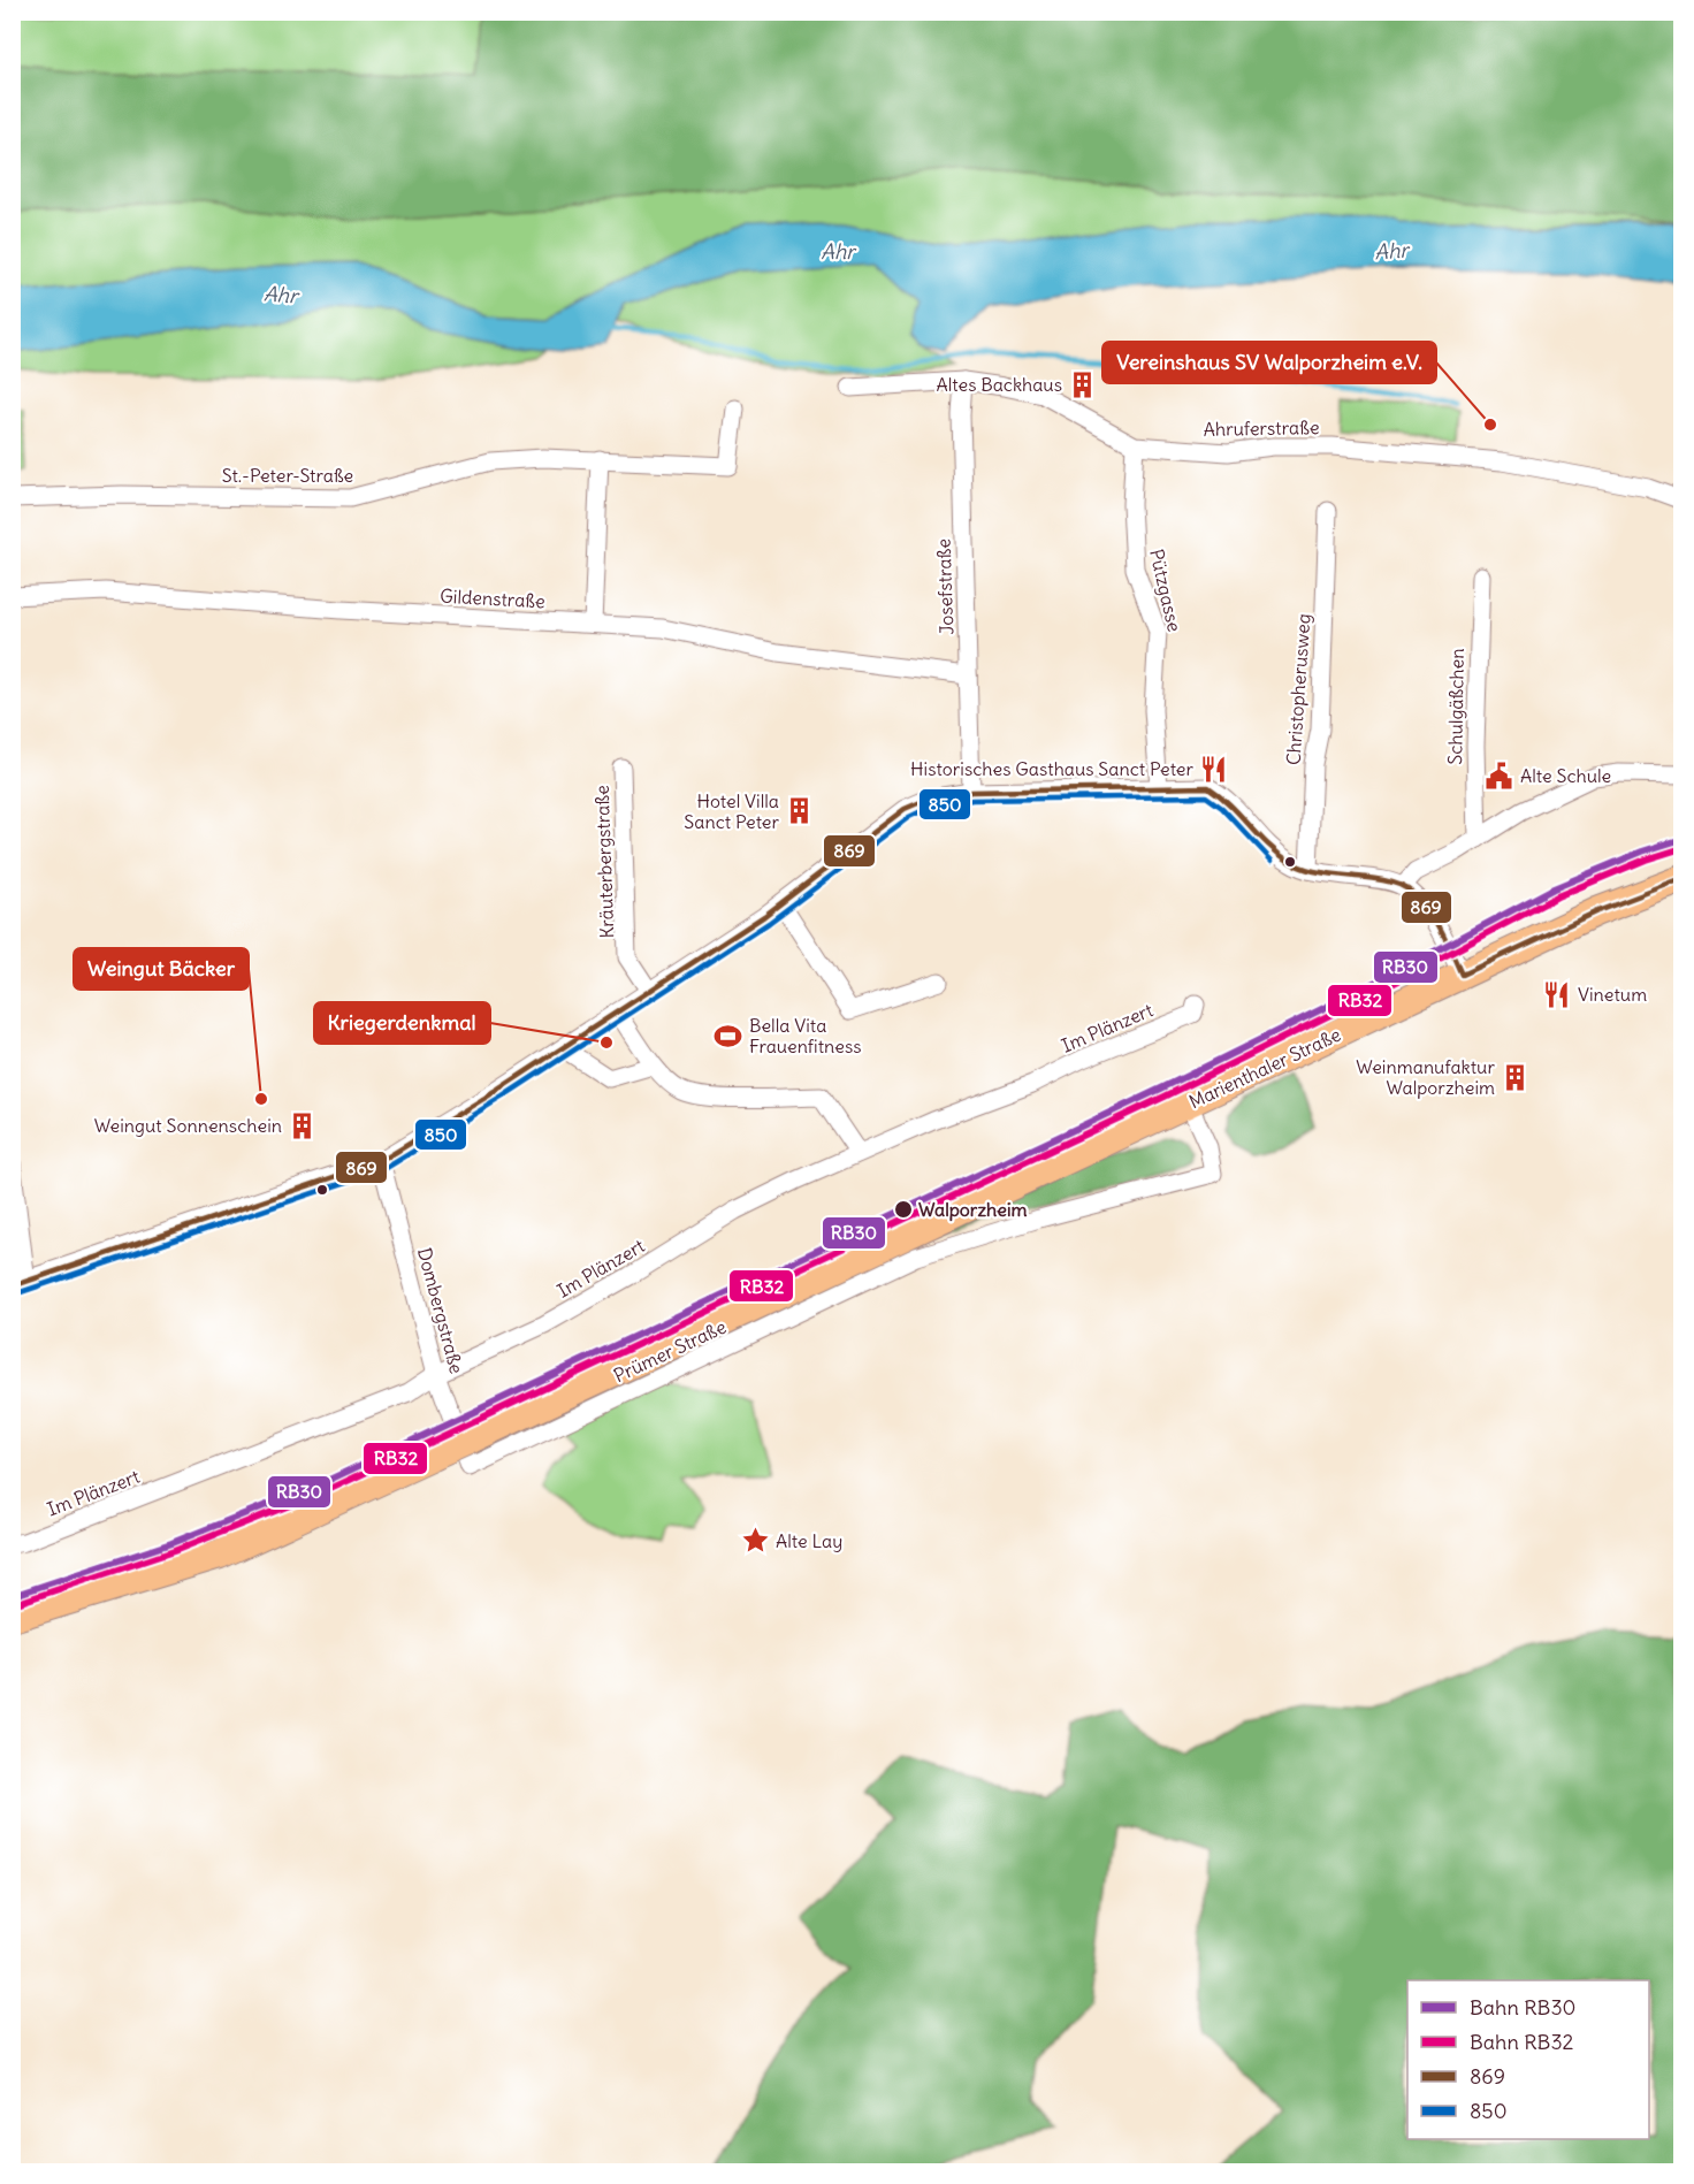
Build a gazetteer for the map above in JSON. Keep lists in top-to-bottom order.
{
  "streets": {
    "main road": ["Marienthaler Straße"],
    "street": [
      "Ahruferstraße",
      "St.-Peter-Straße",
      "Josefstraße",
      "Pützgasse",
      "Gildenstraße",
      "Christopherusweg",
      "Schulgäßchen",
      "Kräuterbergstraße",
      "Im Plänzert",
      "Dombergstraße",
      "Prümer Straße"
    ]
  },
  "crossings": [
    ["Ahruferstraße", "Josefstraße"],
    ["Ahruferstraße", "Pützgasse"],
    ["Josefstraße", "Gildenstraße"],
    ["Im Plänzert", "Dombergstraße"],
    ["Marienthaler Straße", "Prümer Straße"],
    ["Dombergstraße", "Prümer Straße"]
  ],
  "water": ["Ahr"],
  "places": {
    "building": [
      "Altes Backhaus",
      "Hotel Villa Sanct Peter",
      "Weinmanufaktur Walporzheim",
      "Weingut Sonnenschein"
    ],
    "other": [
      "Vereinshaus SV Walporzheim e.V.",
      "Kriegerdenkmal",
      "Weingut Bäcker",
      "Walporzheim"
    ],
    "restaurant": ["Historisches Gasthaus Sanct Peter", "Vinetum"],
    "public building": ["Alte Schule"],
    "sports": ["Bella Vita Frauenfitness"],
    "place": ["Alte Lay"]
  },
  "lines": [
    "transit line 869",
    "transit line 850",
    "rail line RB30",
    "rail line RB32"
  ],
  "legend": [
    "Bahn RB30",
    "Bahn RB32",
    "869",
    "850"
  ]
}
